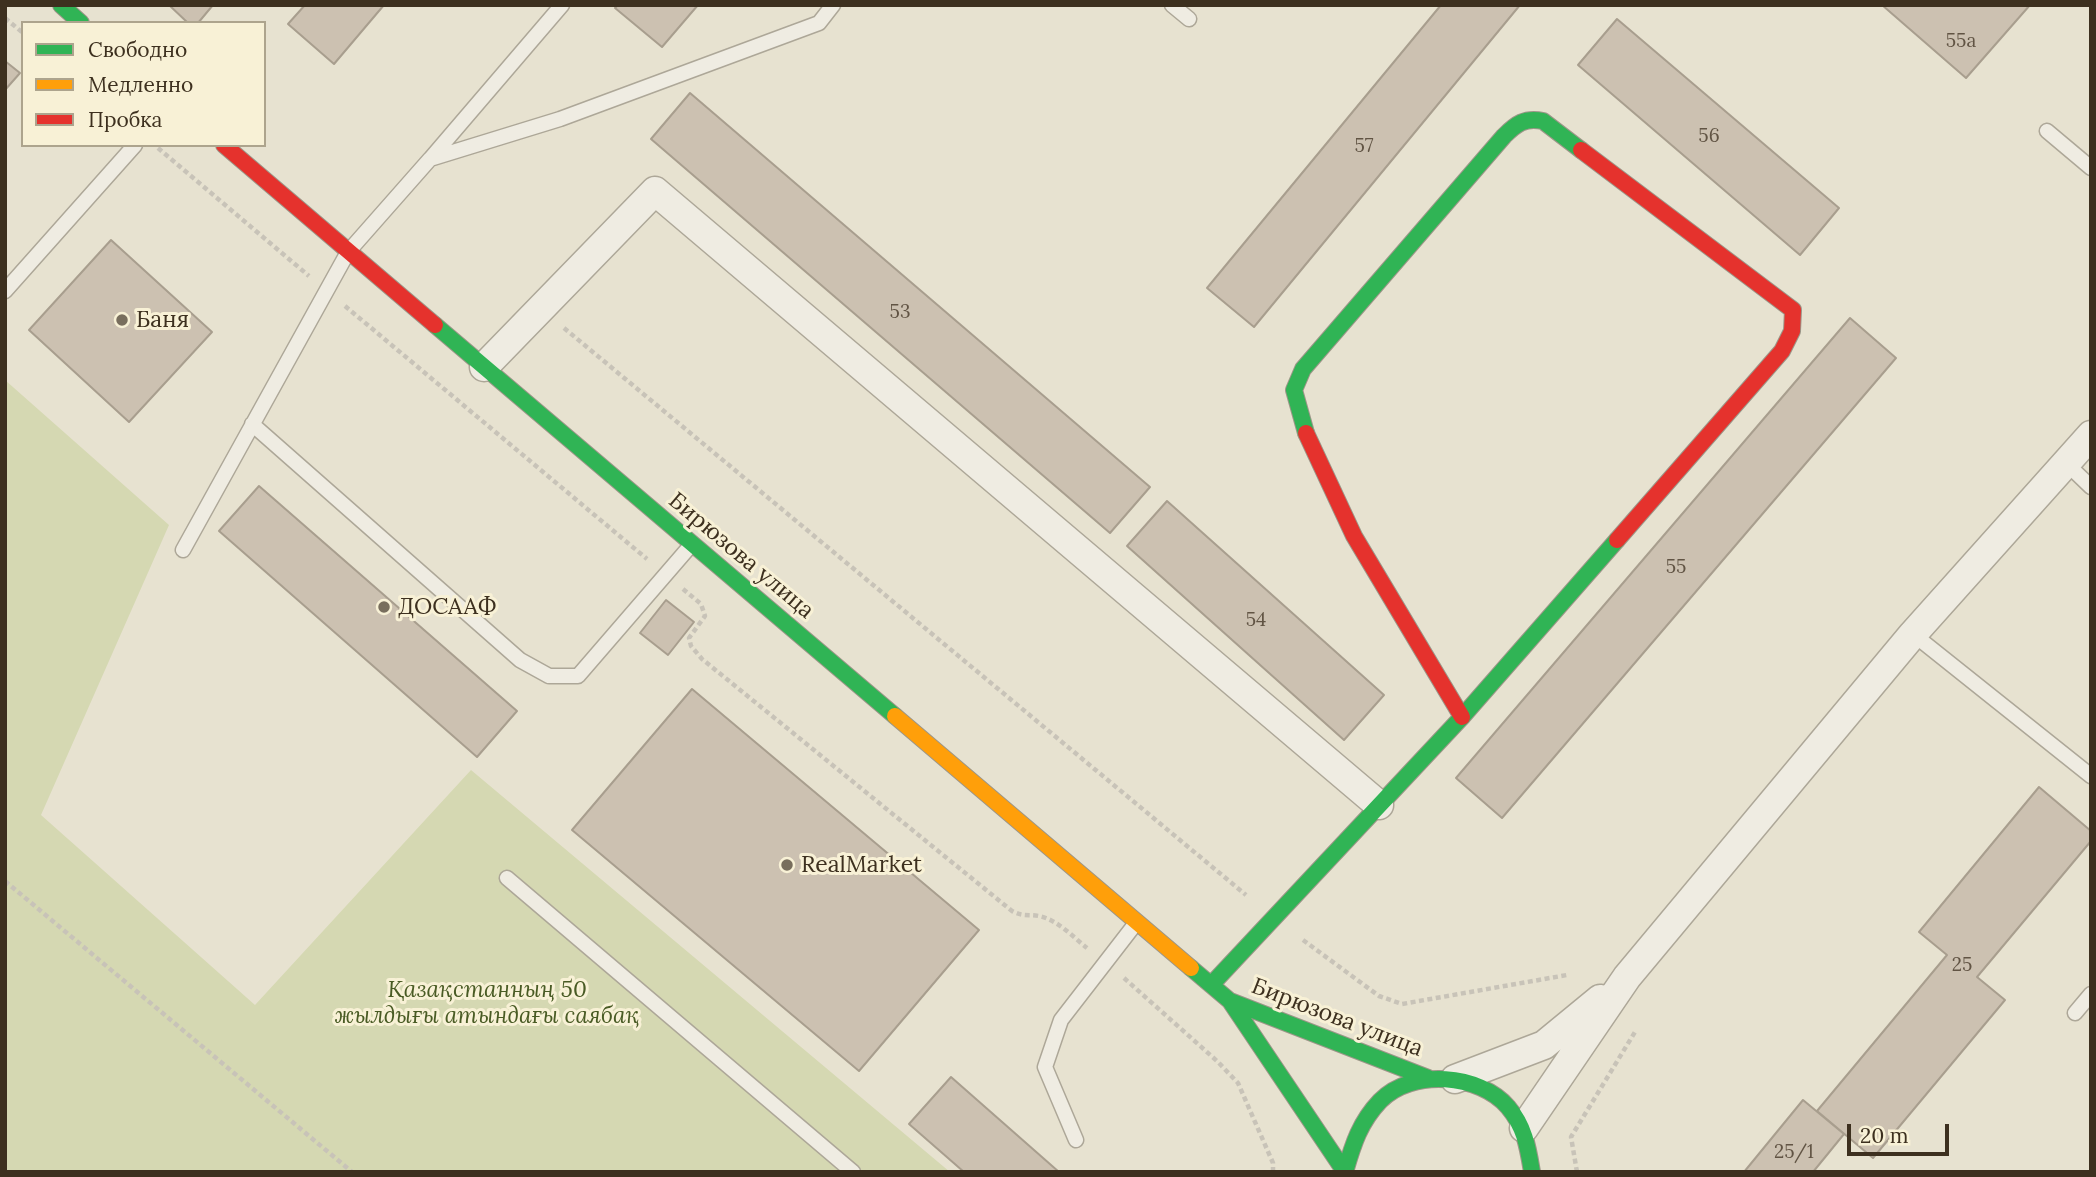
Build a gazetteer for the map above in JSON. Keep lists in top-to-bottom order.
{
  "streets": {
    "street": ["Бирюзова улица"]
  },
  "parks": ["Қазақстанның 50 жылдығы атындағы саябақ"],
  "places": ["Баня", "ДОСААФ", "RealMarket"],
  "house_numbers": [
    "55а",
    "56",
    "57",
    "53",
    "55",
    "54",
    "25",
    "25/1"
  ],
  "legend": ["Свободно", "Медленно", "Пробка"],
  "scale_bar": "20 m"
}
